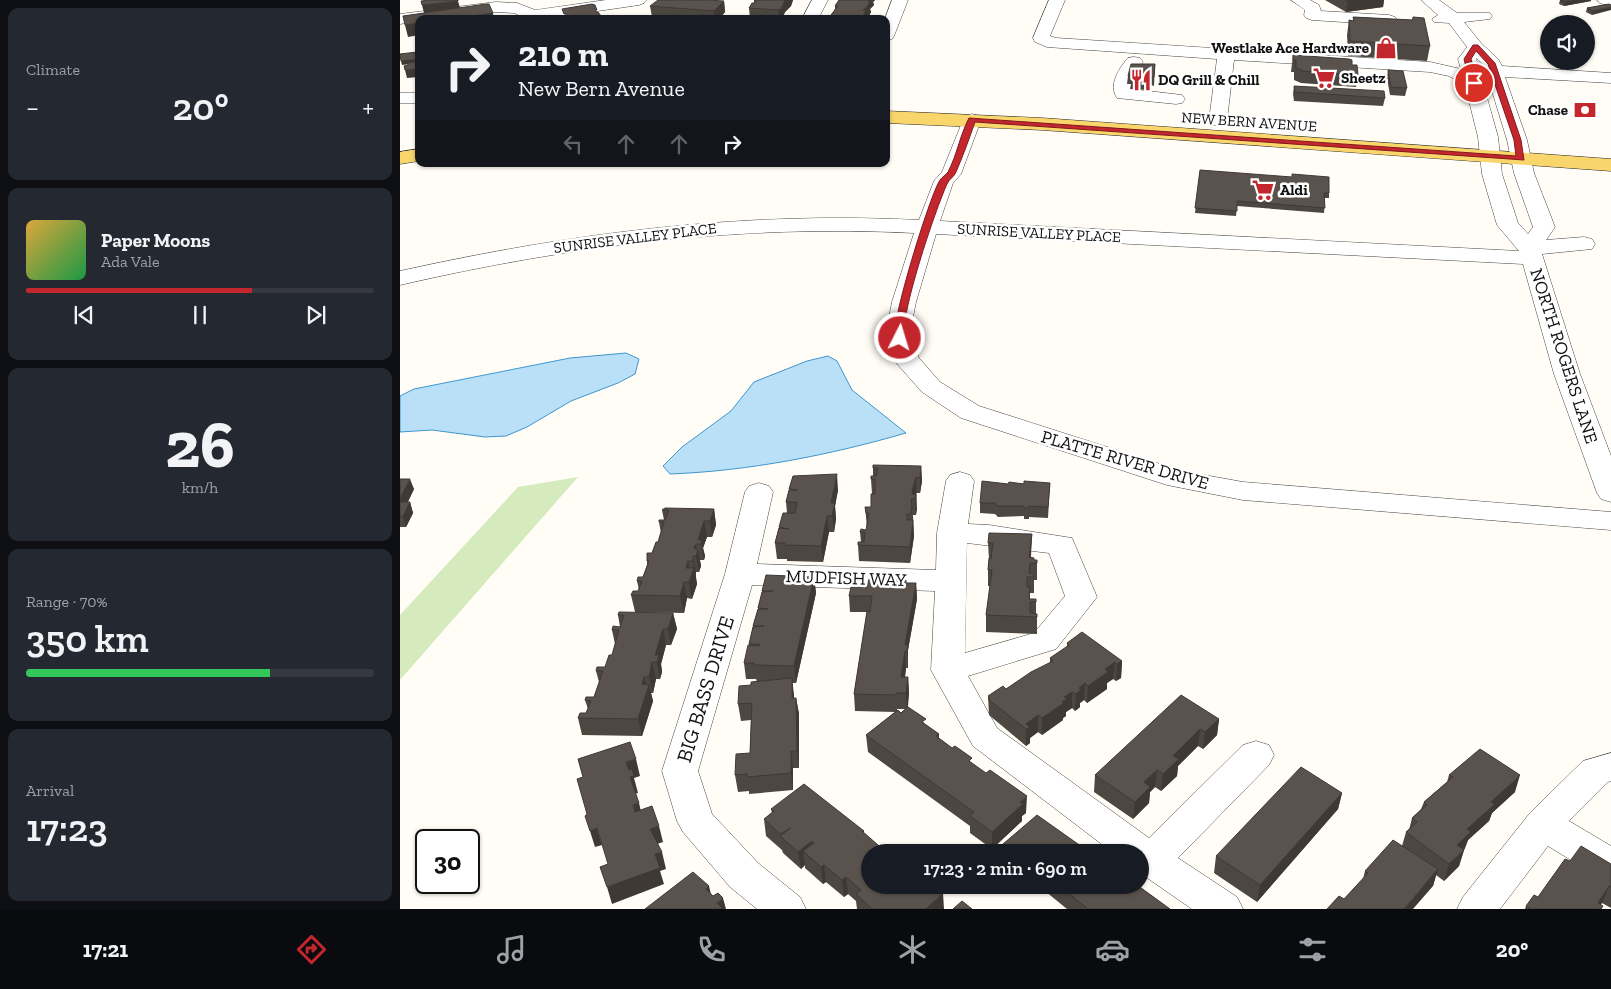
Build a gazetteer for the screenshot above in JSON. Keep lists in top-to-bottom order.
{
  "streets": {
    "main road": ["NEW BERN AVENUE"],
    "street": [
      "SUNRISE VALLEY PLACE",
      "NORTH ROGERS LANE",
      "PLATTE RIVER DRIVE",
      "MUDFISH WAY",
      "BIG BASS DRIVE"
    ]
  },
  "crossings": [
    ["NEW BERN AVENUE", "NORTH ROGERS LANE"],
    ["NEW BERN AVENUE", "PLATTE RIVER DRIVE"],
    ["SUNRISE VALLEY PLACE", "NORTH ROGERS LANE"],
    ["SUNRISE VALLEY PLACE", "PLATTE RIVER DRIVE"],
    ["MUDFISH WAY", "BIG BASS DRIVE"]
  ],
  "places": {
    "shop": ["Westlake Ace Hardware"],
    "supermarket": ["Sheetz", "Aldi"],
    "restaurant": ["DQ Grill & Chill"],
    "bank": ["Chase"]
  },
  "page": {
    "tile": [
      "Climate",
      ["26", "km/h"],
      ["Range · 70%", "350 km"],
      ["Arrival", "17:23"]
    ],
    "turn": ["210 m", "New Bern Avenue"],
    "heat": ["−", "20°", "+"],
    "song": ["Paper Moons", "Ada Vale"],
    "limit": "30",
    "trip": "17:23 · 2 min · 690 m",
    "tabs": ["17:21", "20°"]
  }
}
